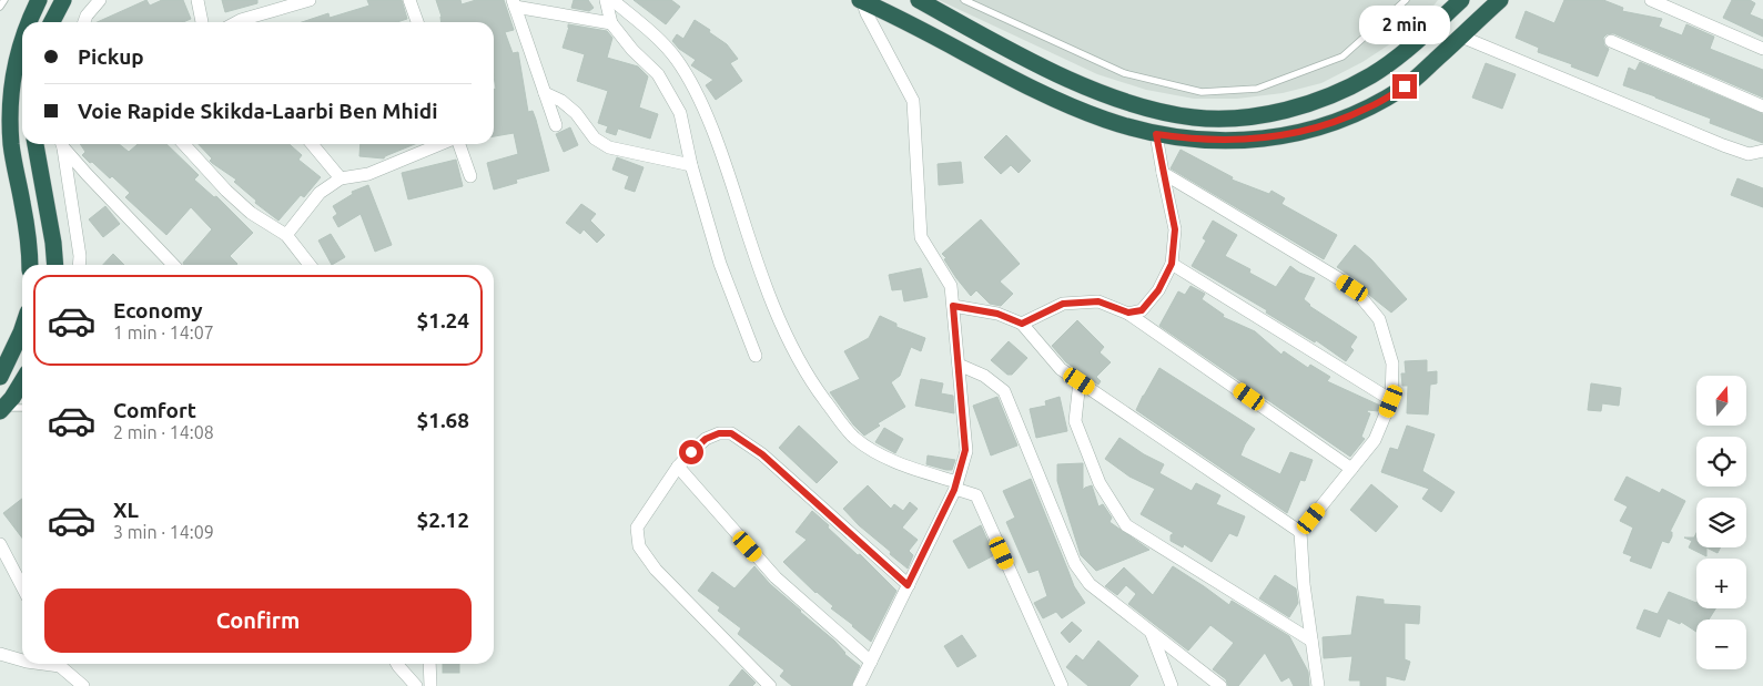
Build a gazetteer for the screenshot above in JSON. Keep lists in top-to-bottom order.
{
  "north": "top",
  "page": {
    "bubble": "2 min",
    "banner": ["Pickup", "Voie Rapide Skikda-Laarbi Ben Mhidi"],
    "list": [
      {
        "name": "Economy",
        "note": "1 min · 14:07",
        "value": "$1.24"
      },
      {
        "name": "Comfort",
        "note": "2 min · 14:08",
        "value": "$1.68"
      },
      {
        "name": "XL",
        "note": "3 min · 14:09",
        "value": "$2.12"
      }
    ],
    "map_buttons": ["+", "−"],
    "buttons": "Confirm"
  }
}
